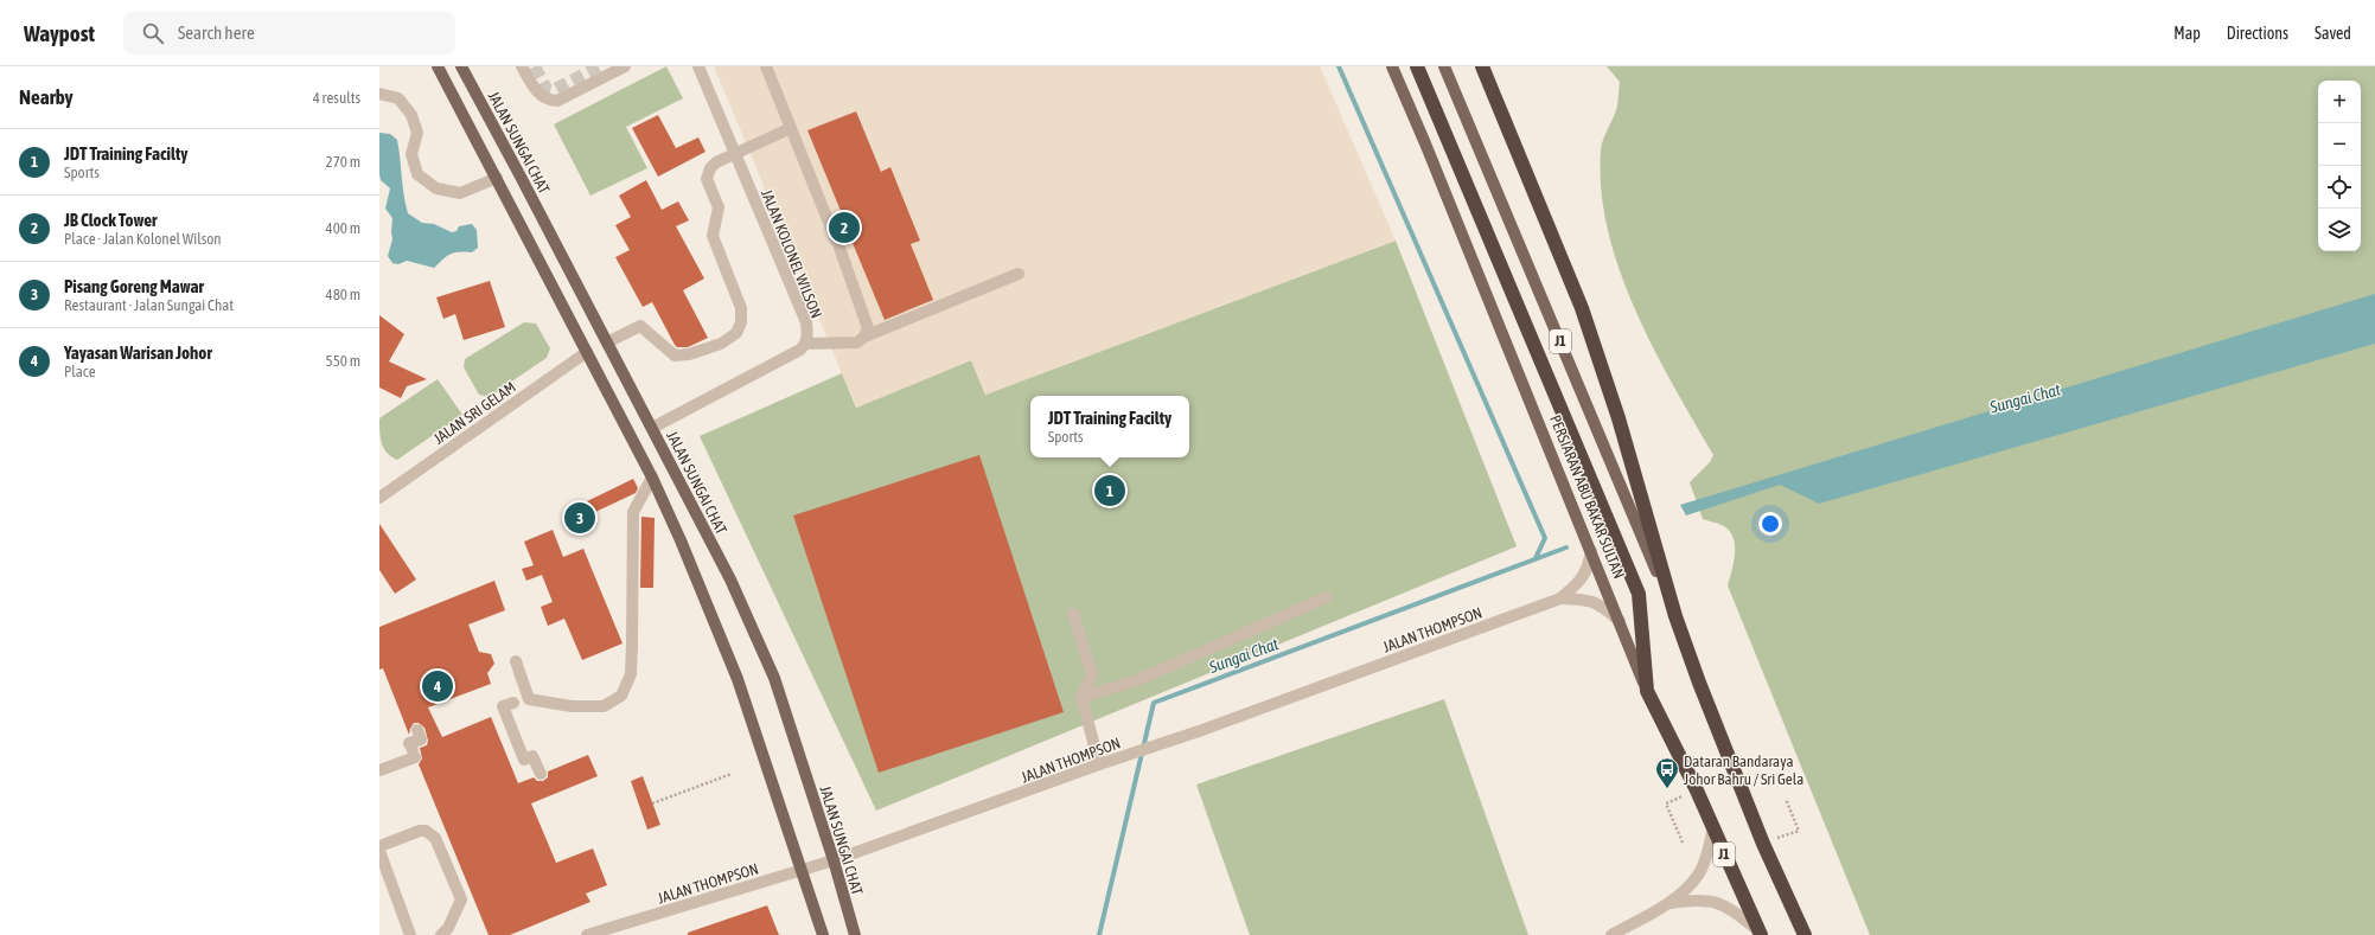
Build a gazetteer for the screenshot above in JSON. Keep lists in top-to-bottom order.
{
  "streets": {
    "highway": ["J1", "PERSIARAN ABU BAKAR SULTAN"],
    "main road": ["JALAN SUNGAI CHAT"],
    "street": ["JALAN KOLONEL WILSON", "JALAN SRI GELAM", "JALAN THOMPSON"]
  },
  "crossings": [
    ["JALAN SUNGAI CHAT", "JALAN THOMPSON"],
    ["PERSIARAN ABU BAKAR SULTAN", "JALAN THOMPSON"]
  ],
  "water": ["Sungai Chat"],
  "places": {
    "bus stop": ["Dataran Bandaraya Johor Bahru / Sri Gela"]
  },
  "page": {
    "header": "Waypost",
    "search": "Search here",
    "nav": ["Map", "Directions", "Saved"],
    "heading": ["Nearby", "4 results"],
    "map_buttons": ["+", "−"],
    "list": [
      {
        "mark": "1",
        "name": "JDT Training Facilty",
        "note": "Sports",
        "value": "270 m"
      },
      {
        "mark": "2",
        "name": "JB Clock Tower",
        "note": "Place · Jalan Kolonel Wilson",
        "value": "400 m"
      },
      {
        "mark": "3",
        "name": "Pisang Goreng Mawar",
        "note": "Restaurant · Jalan Sungai Chat",
        "value": "480 m"
      },
      {
        "mark": "4",
        "name": "Yayasan Warisan Johor",
        "note": "Place",
        "value": "550 m"
      }
    ],
    "pins": [
      "2",
      "1",
      "3",
      "4"
    ],
    "popup": ["JDT Training Facilty", "Sports"]
  }
}
